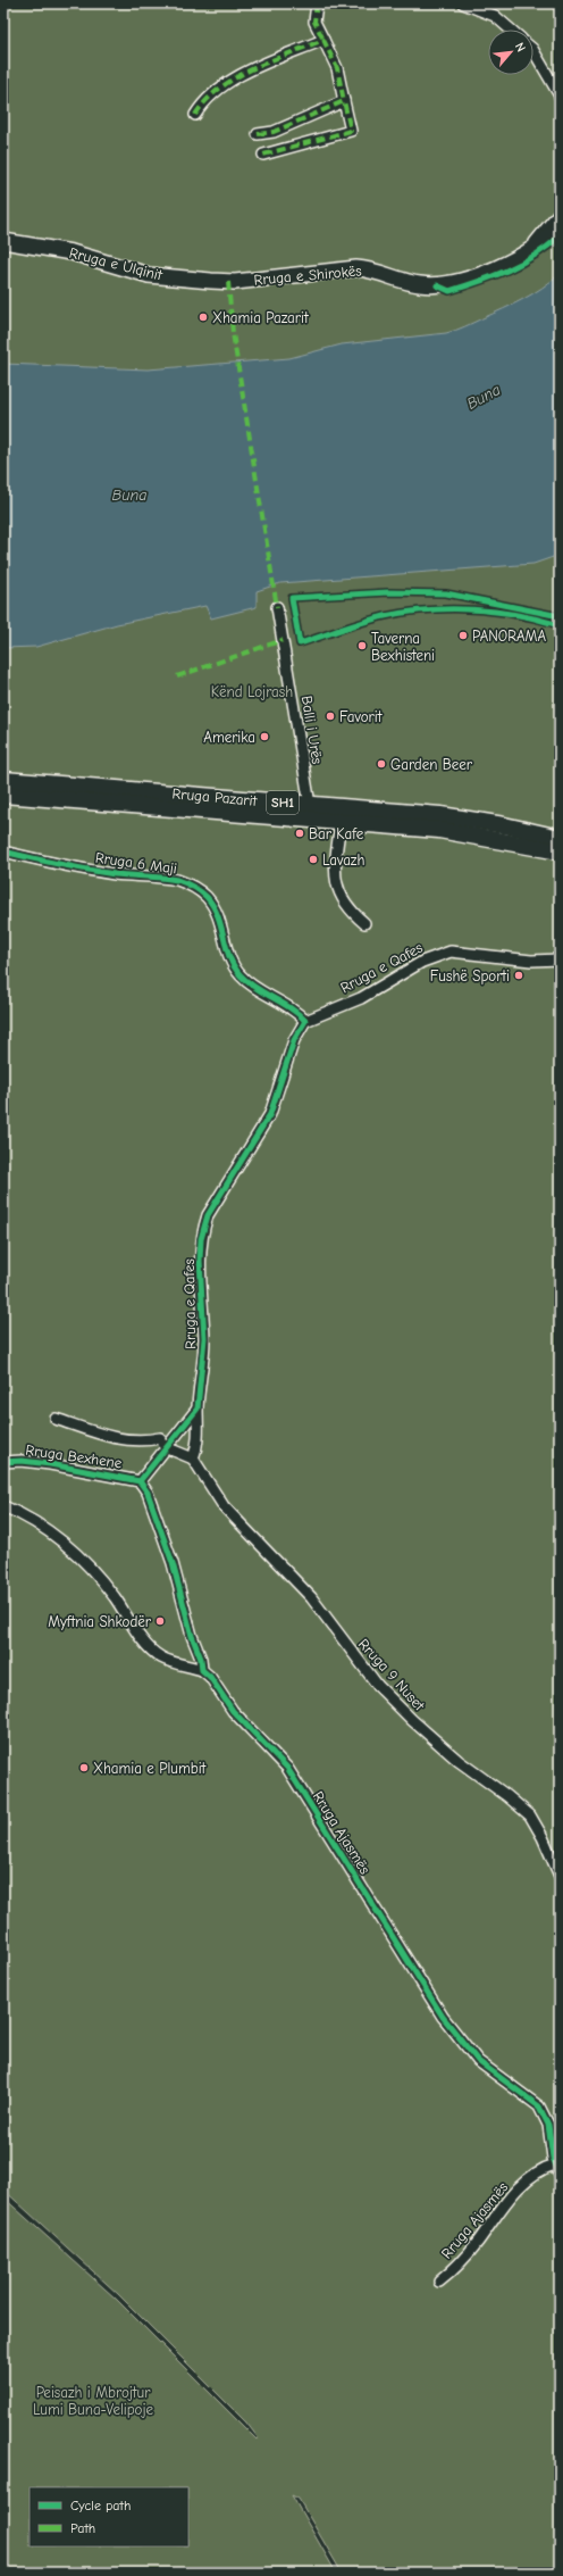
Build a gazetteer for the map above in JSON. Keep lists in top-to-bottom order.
{
  "streets": {
    "main road": [
      "Rruga e Ulqinit",
      "Rruga e Shirokës",
      "Rruga Pazarit",
      "SH1"
    ],
    "street": [
      "Balli i Urës",
      "Rruga 6 Maji",
      "Rruga e Qafes",
      "Rruga Bexhene",
      "Rruga 9 Nuset",
      "Rruga Ajasmës"
    ]
  },
  "crossings": [
    ["Rruga e Ulqinit", "Rruga e Shirokës"],
    ["Balli i Urës", "Rruga Pazarit"],
    ["Rruga 6 Maji", "Rruga e Qafes"],
    ["Rruga e Qafes", "Rruga 9 Nuset"],
    ["Rruga Bexhene", "Rruga Ajasmës"]
  ],
  "water": ["Buna"],
  "parks": ["Kënd Lojrash", "Peisazh i Mbrojtur Lumi Buna-Velipoje"],
  "places": [
    "Xhamia Pazarit",
    "PANORAMA",
    "Taverna Bexhisteni",
    "Favorit",
    "Amerika",
    "Garden Beer",
    "Bar Kafe",
    "Lavazh",
    "Fushë Sporti",
    "Myftnia Shkodër",
    "Xhamia e Plumbit"
  ],
  "legend": ["Cycle path", "Path"],
  "north": "top right"
}
